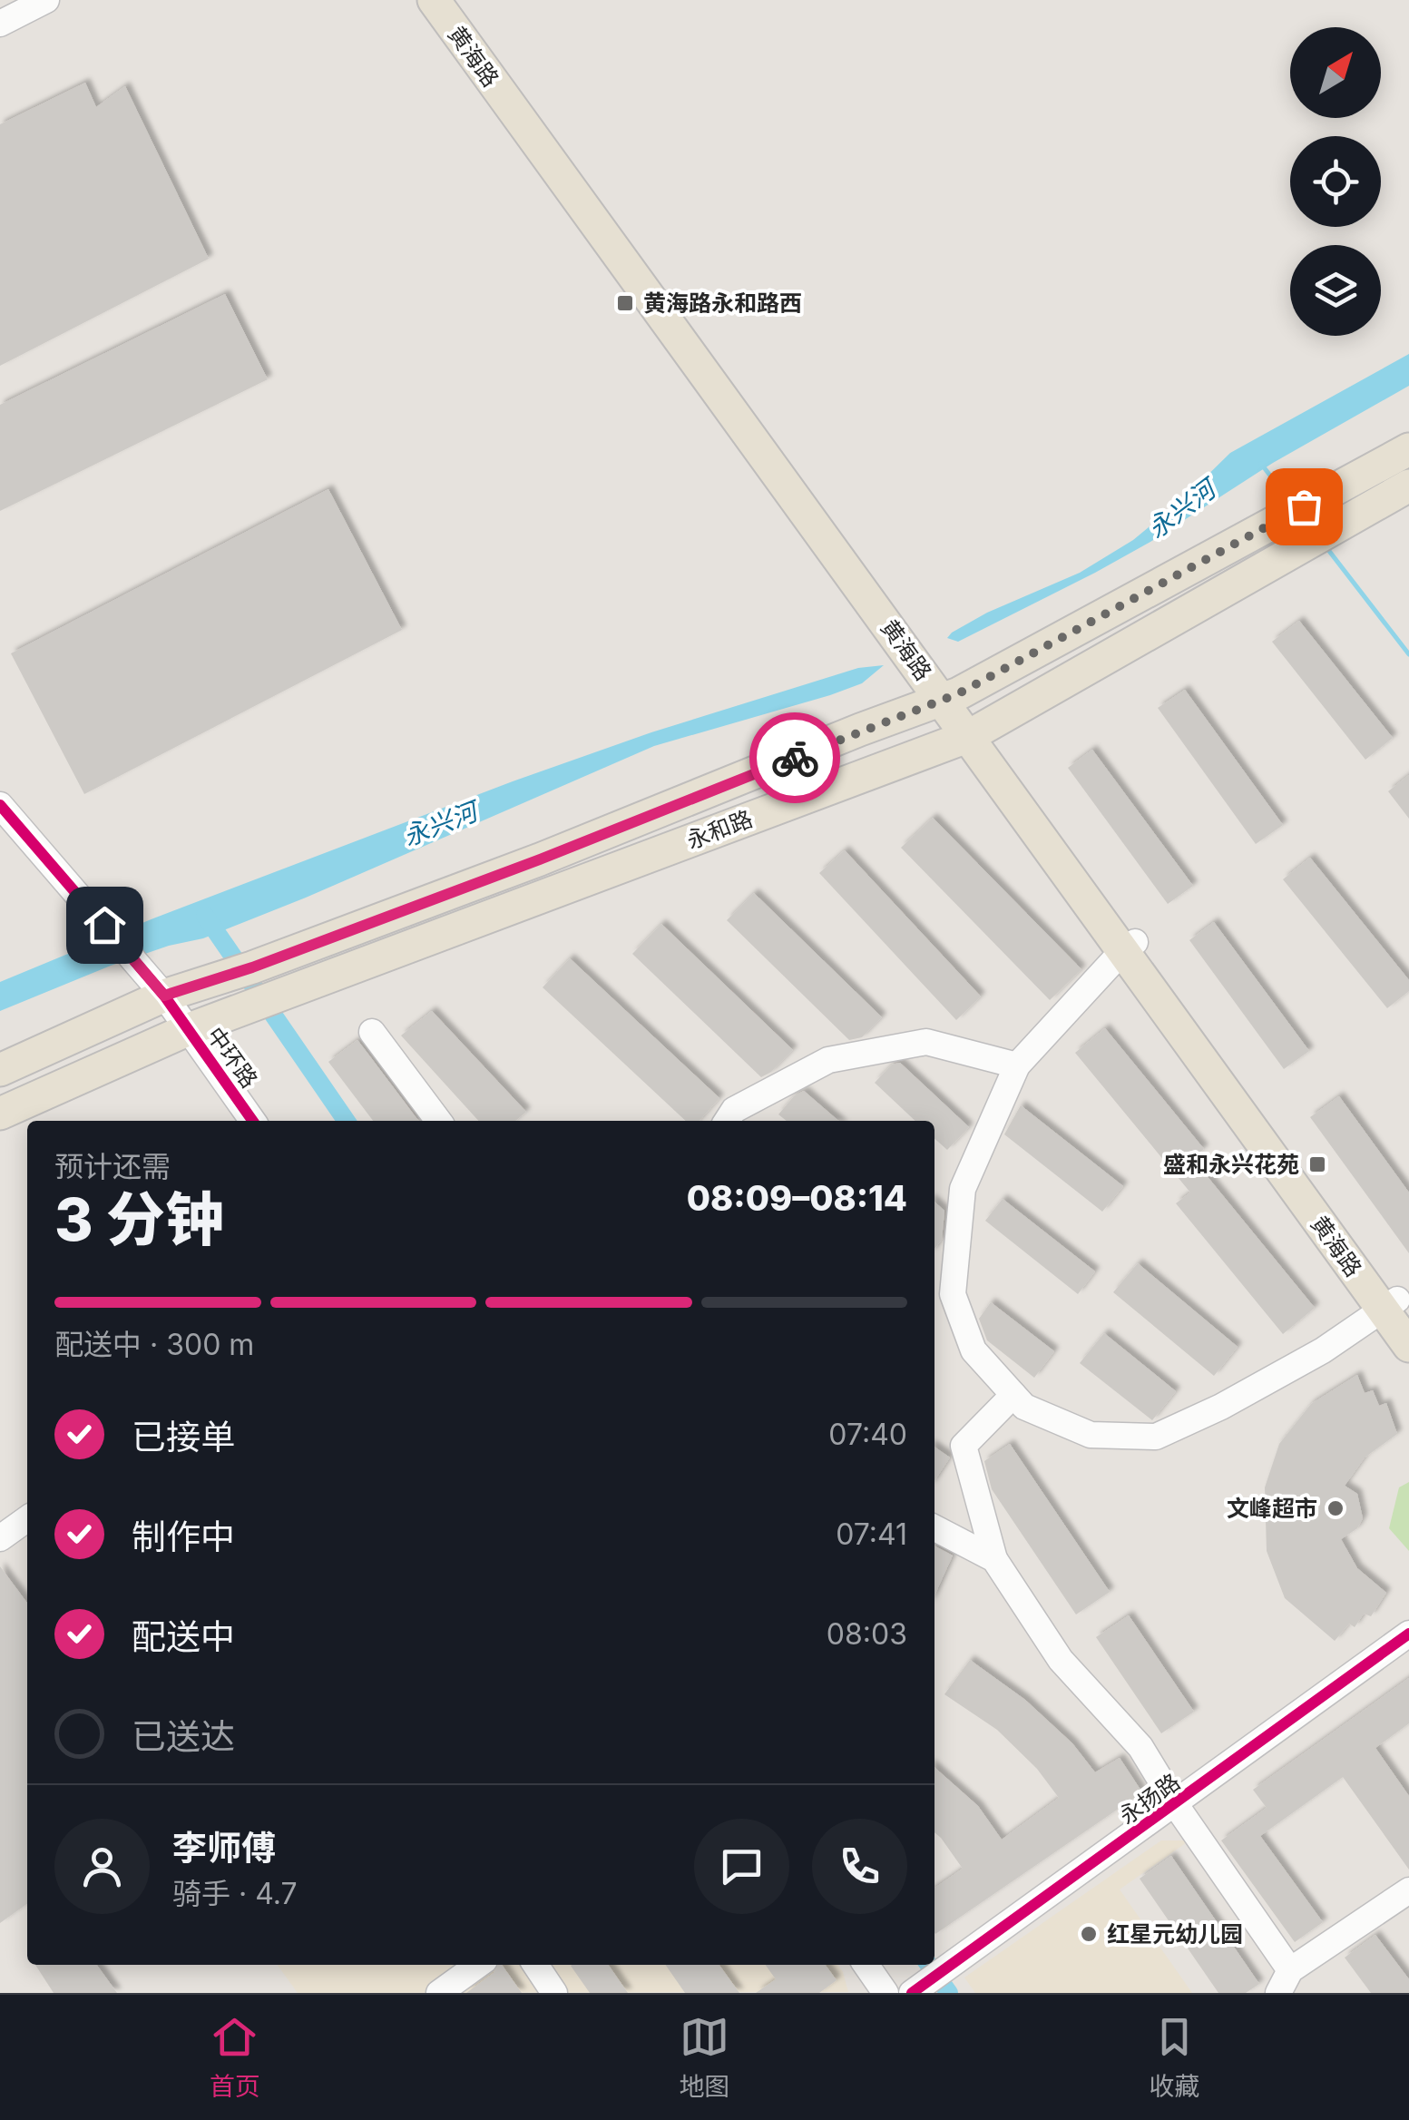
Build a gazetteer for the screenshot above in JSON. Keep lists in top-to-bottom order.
{
  "streets": {
    "main road": ["黄海路", "永和路"],
    "street": ["中环路", "永扬路"]
  },
  "crossings": [
    ["黄海路", "永和路"],
    ["永和路", "中环路"]
  ],
  "water": ["永兴河"],
  "places": {
    "transit": ["黄海路永和路西", "盛和永兴花苑"],
    "other": ["文峰超市", "红星元幼儿园"]
  },
  "north": "top right",
  "page": {
    "heading": ["3 分钟", "预计还需", "08:09–08:14"],
    "panel": ["李师傅", "骑手 · 4.7"],
    "bar": "配送中 · 300 m",
    "list": [
      ["已接单", "07:40"],
      ["制作中", "07:41"],
      ["配送中", "08:03"],
      "已送达"
    ],
    "tabs": ["首页", "地图", "收藏"]
  }
}
